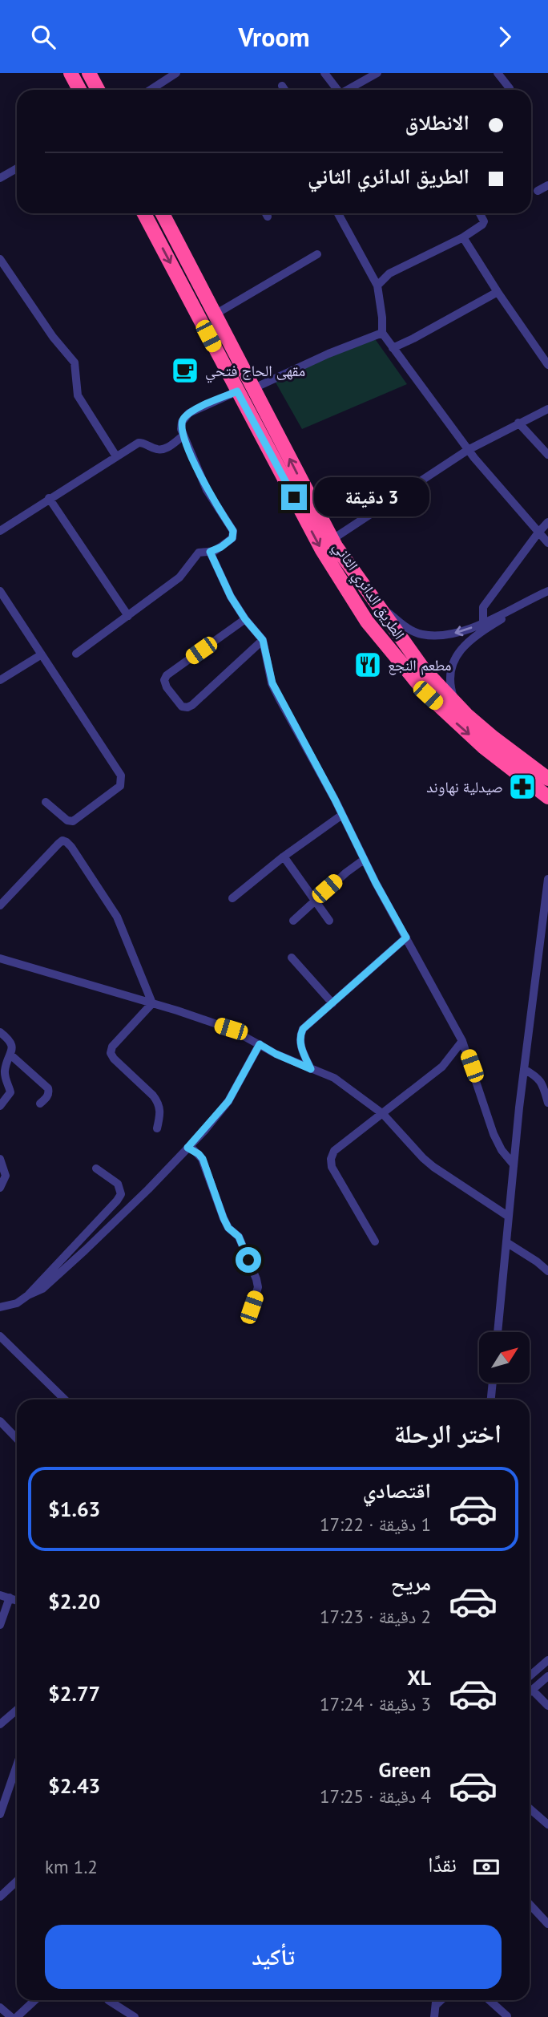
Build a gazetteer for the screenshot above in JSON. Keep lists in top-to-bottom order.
{
  "streets": {
    "highway": ["الطريق الدائري الثاني"]
  },
  "places": {
    "cafe": ["مقهى الحاج فتحي"],
    "restaurant": ["مطعم النجع"],
    "pharmacy": ["صيدلية نهاوند"]
  },
  "north": "top right",
  "page": {
    "header": "Vroom",
    "banner": ["الانطلاق", "الطريق الدائري الثاني"],
    "bubble": "3 دقيقة",
    "heading": "اختر الرحلة",
    "list": [
      {
        "name": "اقتصادي",
        "note": "1 دقيقة · 17:22",
        "value": "$1.63"
      },
      {
        "name": "مريح",
        "note": "2 دقيقة · 17:23",
        "value": "$2.20"
      },
      {
        "name": "XL",
        "note": "3 دقيقة · 17:24",
        "value": "$2.77"
      },
      {
        "name": "Green",
        "note": "4 دقيقة · 17:25",
        "value": "$2.43"
      }
    ],
    "pay": ["نقدًا", "1.2 km"],
    "buttons": "تأكيد"
  }
}
